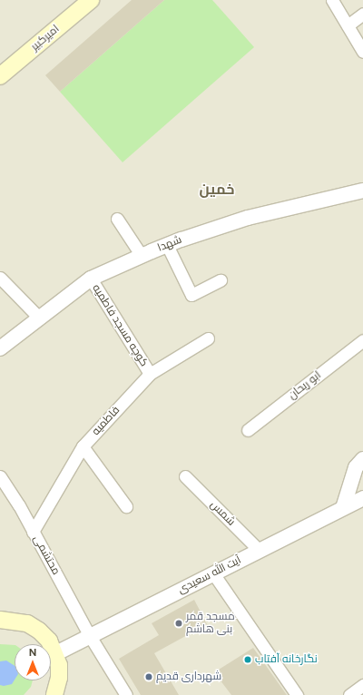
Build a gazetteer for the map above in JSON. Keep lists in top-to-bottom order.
{
  "streets": {
    "main road": ["امیرکبیر"],
    "street": [
      "شهدا",
      "کوچه مسجد فاطمیه",
      "ابو ریحان",
      "فاطمیه",
      "شمس",
      "محتشمی",
      "آیت الله سعیدی"
    ]
  },
  "crossings": [
    ["شهدا", "کوچه مسجد فاطمیه"],
    ["کوچه مسجد فاطمیه", "فاطمیه"],
    ["فاطمیه", "محتشمی"],
    ["شمس", "آیت الله سعیدی"],
    ["محتشمی", "آیت الله سعیدی"]
  ],
  "districts": ["خمین"],
  "places": ["مسجد قمر بنی هاشم", "نگارخانه آفتاب", "شهرداری قدیم"],
  "north": "top"
}
